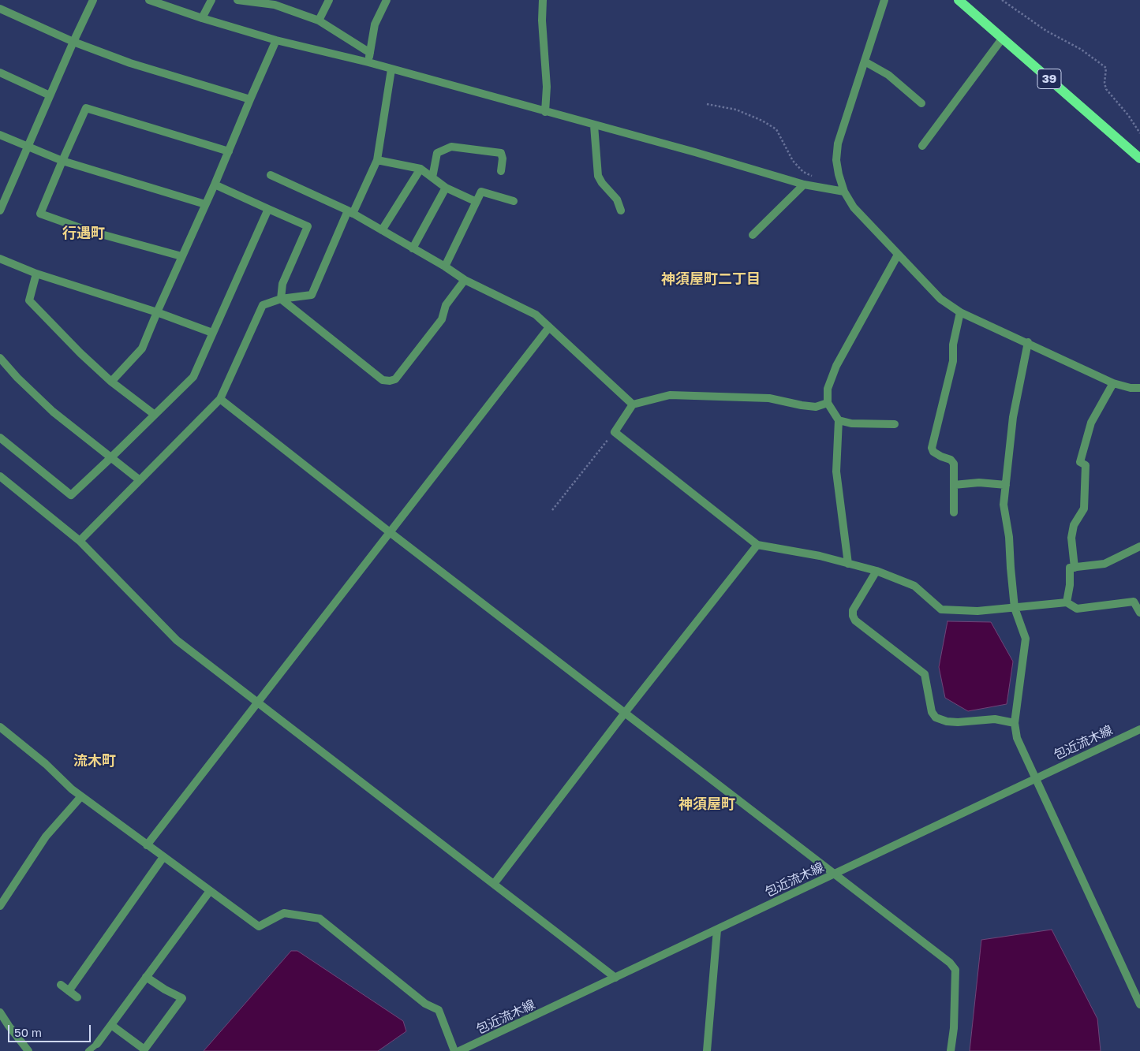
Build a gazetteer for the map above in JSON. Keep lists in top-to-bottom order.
{
  "streets": {
    "main road": ["39"],
    "street": ["包近流木線"]
  },
  "districts": [
    "行遇町",
    "神須屋町二丁目",
    "流木町",
    "神須屋町"
  ],
  "scale_bar": "50 m"
}
